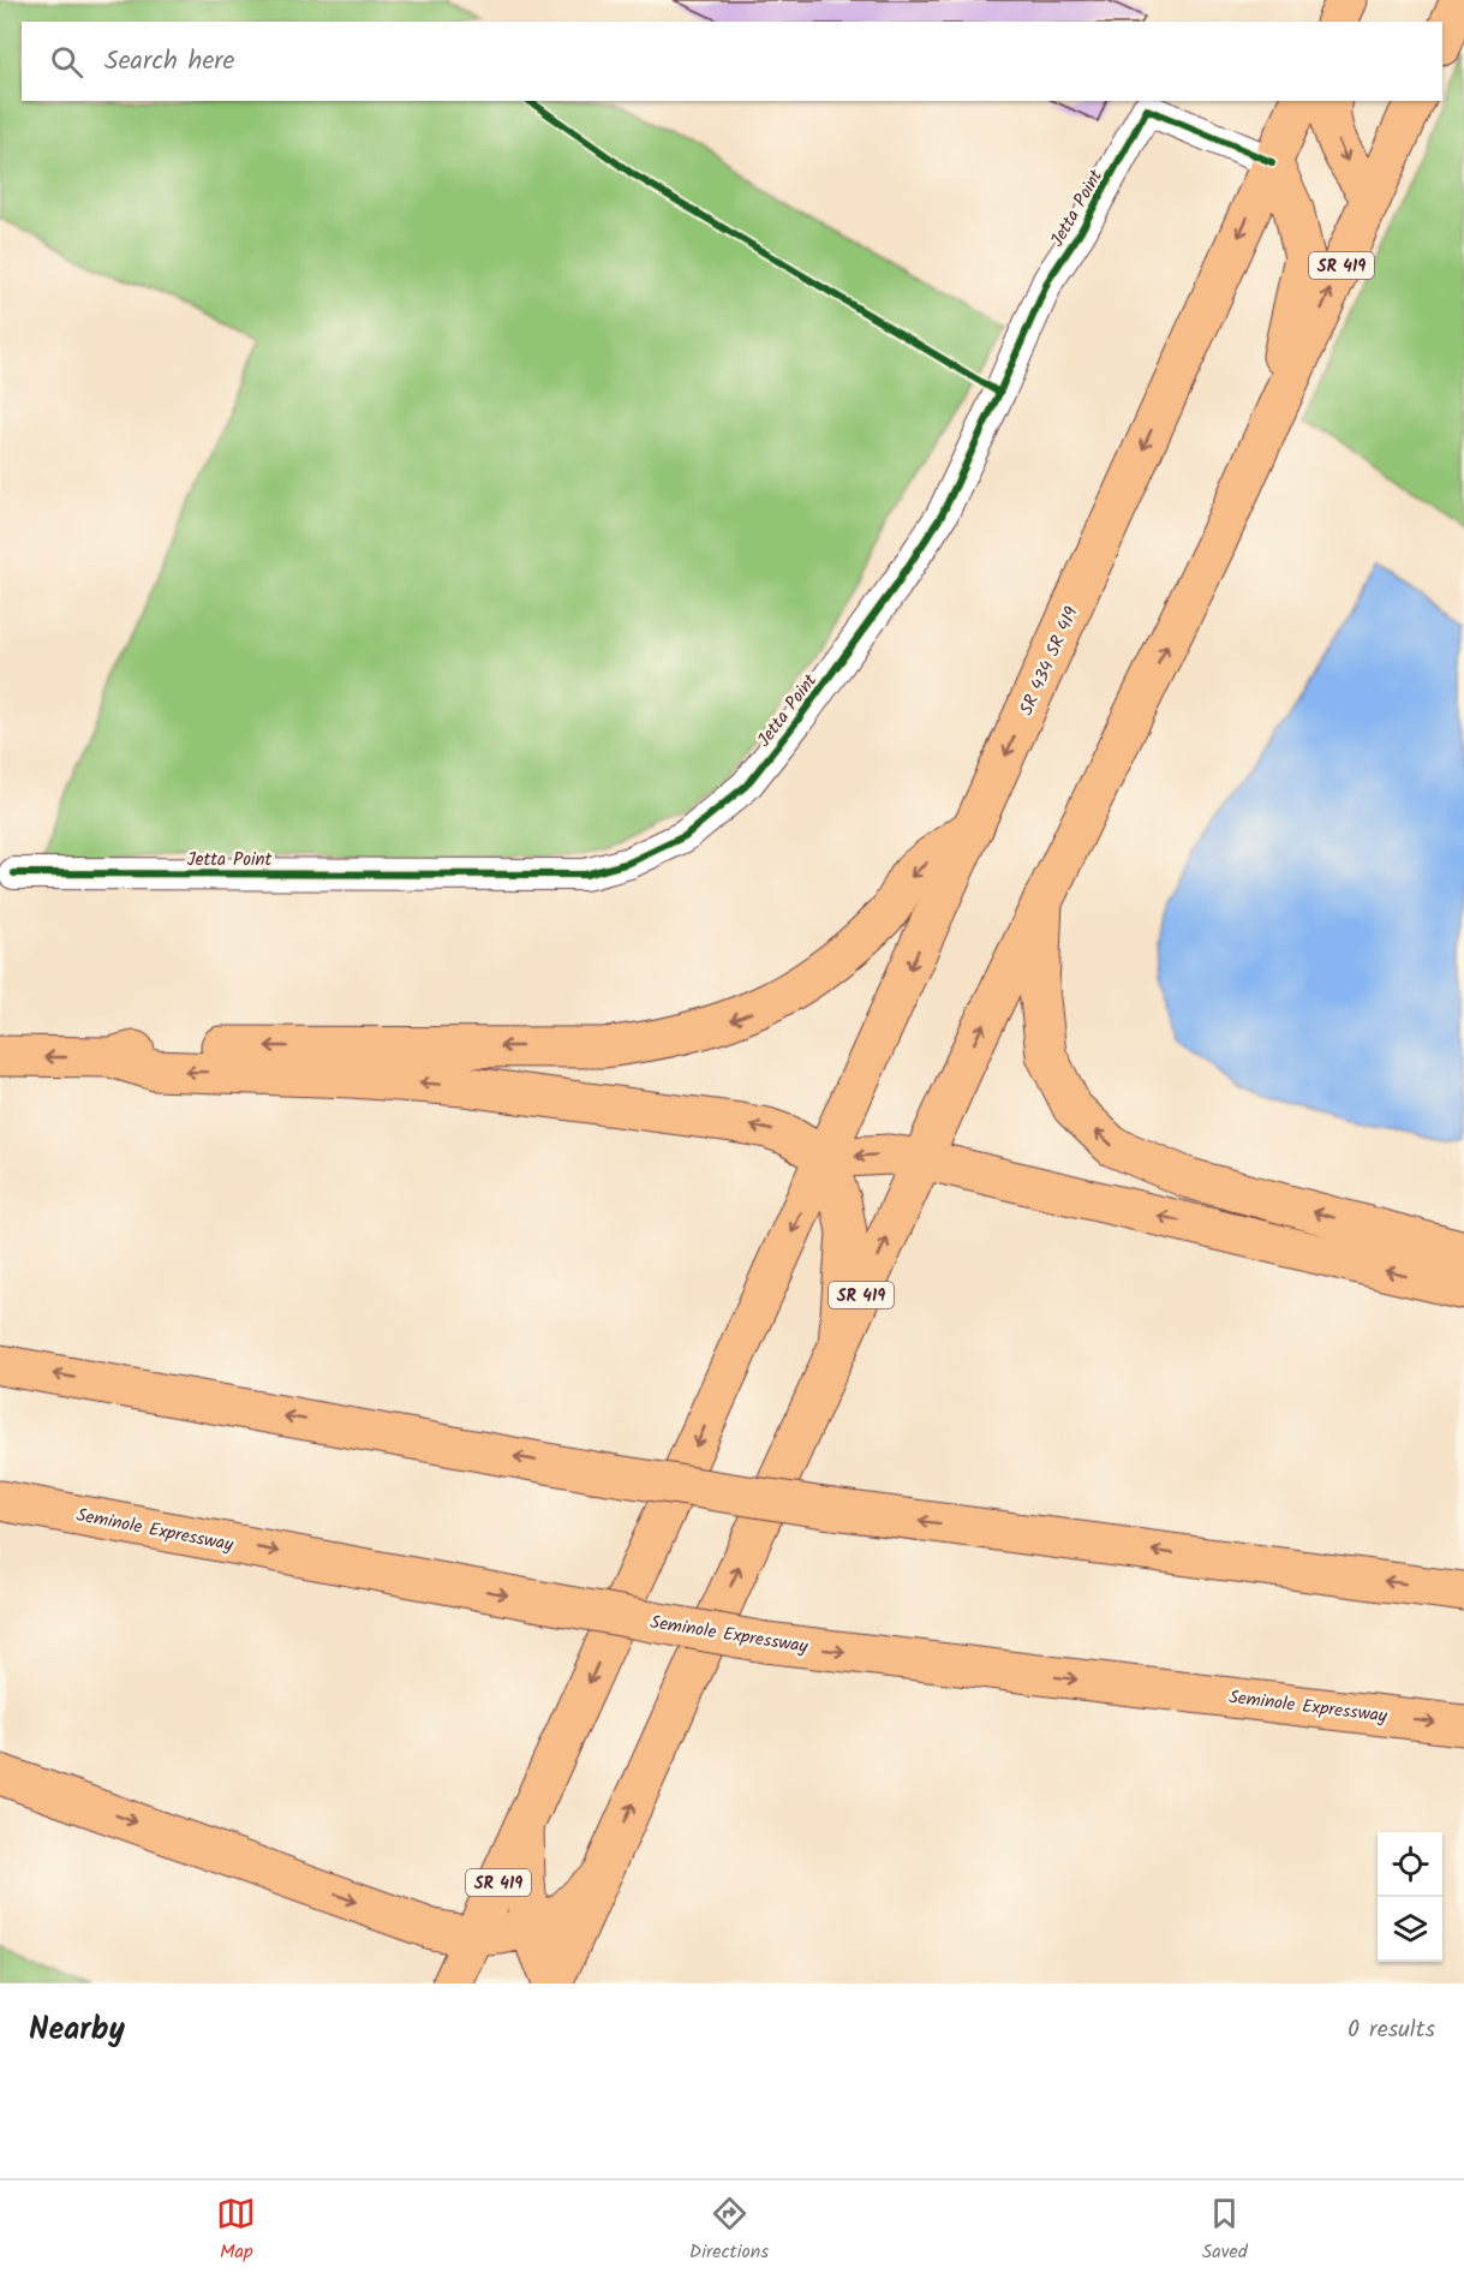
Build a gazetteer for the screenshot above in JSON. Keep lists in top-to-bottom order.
{
  "streets": {
    "main road": ["SR 419", "SR 434 SR 419", "Seminole Expressway"],
    "street": ["Jetta Point"]
  },
  "crossings": [
    ["Jetta Point", "SR 434 SR 419"],
    ["SR 419", "SR 434 SR 419"]
  ],
  "page": {
    "search": "Search here",
    "heading": ["Nearby", "0 results"],
    "nav": ["Map", "Directions", "Saved"]
  }
}
